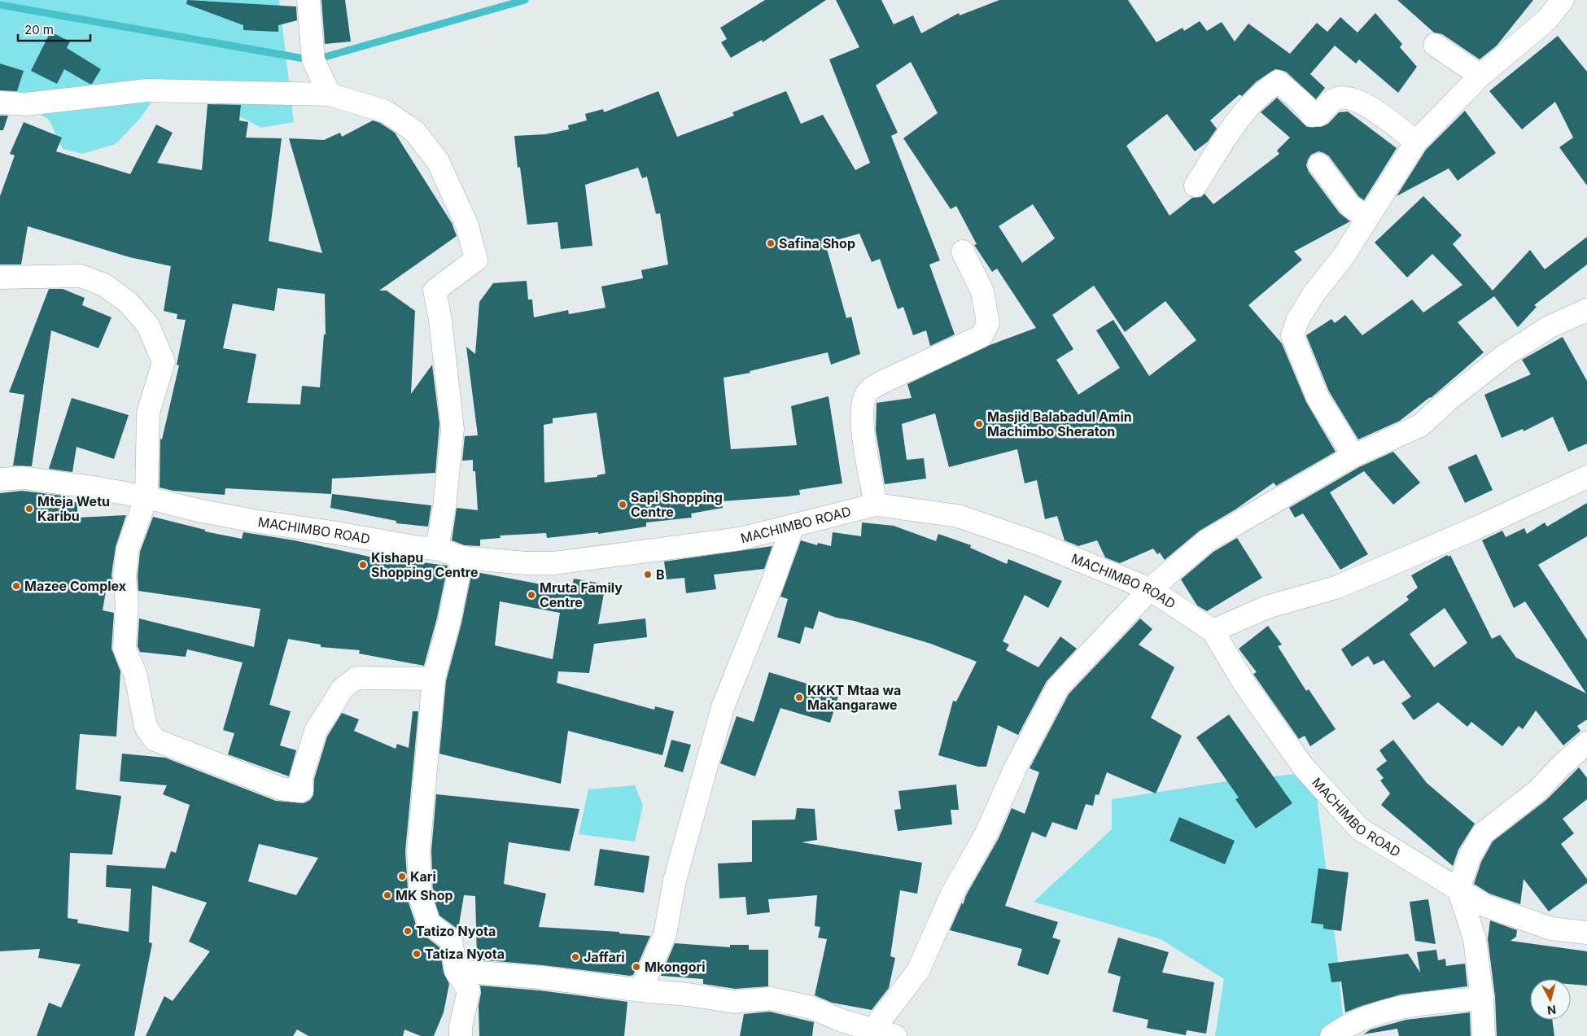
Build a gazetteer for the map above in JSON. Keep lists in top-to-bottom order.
{
  "streets": {
    "street": ["MACHIMBO ROAD"]
  },
  "places": [
    "Safina Shop",
    "Masjid Balabadul Amin Machimbo Sheraton",
    "Sapi Shopping Centre",
    "Mteja Wetu Karibu",
    "Kishapu Shopping Centre",
    "B",
    "Mazee Complex",
    "Mruta Family Centre",
    "KKKT Mtaa wa Makangarawe",
    "Kari",
    "MK Shop",
    "Tatizo Nyota",
    "Tatiza Nyota",
    "Jaffari",
    "Mkongori"
  ],
  "scale_bar": "20 m",
  "north": "bottom"
}
